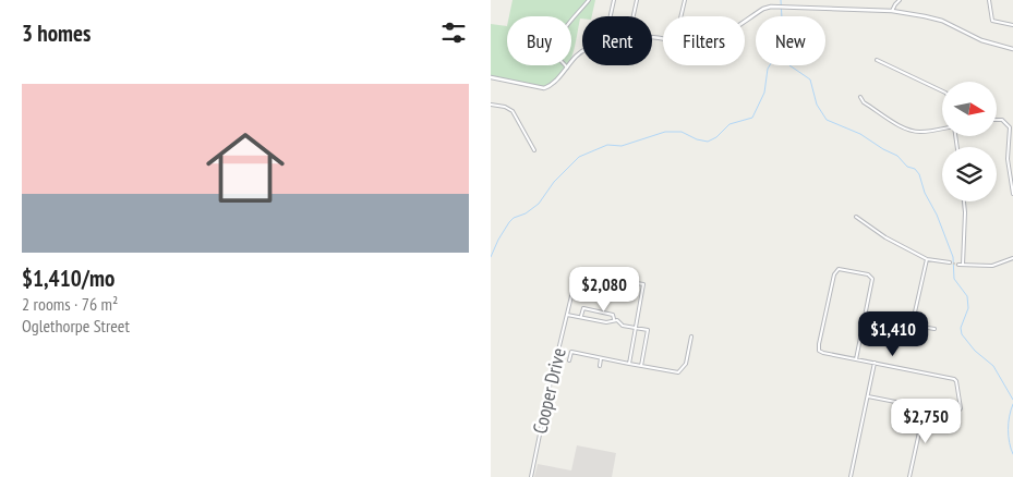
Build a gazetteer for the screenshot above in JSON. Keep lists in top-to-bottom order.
{
  "streets": {
    "street": ["Cooper Drive"]
  },
  "north": "right",
  "page": {
    "heading": "3 homes",
    "chip": [
      "Buy",
      "Rent",
      "Filters",
      "New"
    ],
    "list": [
      {
        "name": "$1,410/mo",
        "note": "2 rooms · 76 m² · Oglethorpe Street"
      }
    ],
    "price": ["$2,080", "$1,410", "$2,750"]
  }
}
